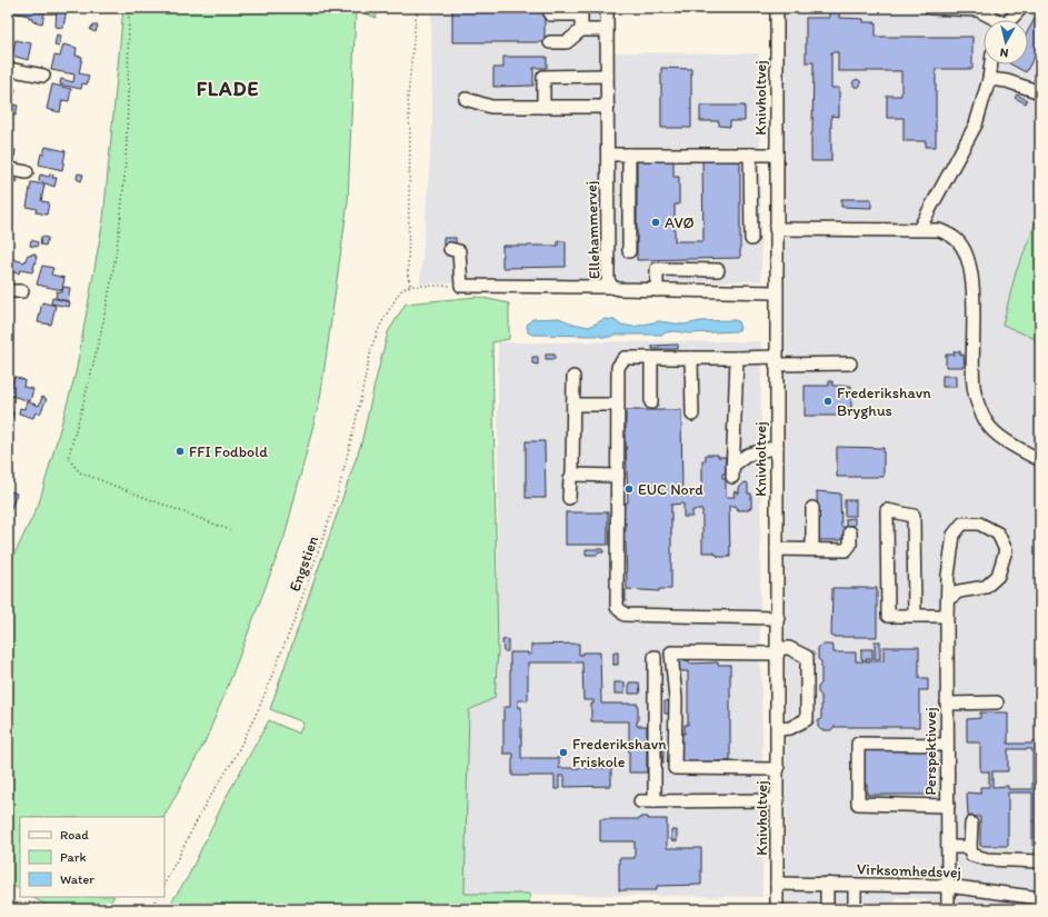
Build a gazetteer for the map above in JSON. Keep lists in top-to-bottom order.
{
  "streets": {
    "street": [
      "Knivholtvej",
      "Ellehammervej",
      "Perspektivvej",
      "Virksomhedsvej"
    ],
    "path": ["Engstien"]
  },
  "crossings": [
    ["Knivholtvej", "Ellehammervej"],
    ["Knivholtvej", "Virksomhedsvej"],
    ["Perspektivvej", "Virksomhedsvej"]
  ],
  "districts": ["FLADE"],
  "places": [
    "AVØ",
    "Frederikshavn Bryghus",
    "FFI Fodbold",
    "EUC Nord",
    "Frederikshavn Friskole"
  ],
  "legend": ["Road", "Park", "Water"],
  "north": "bottom"
}
